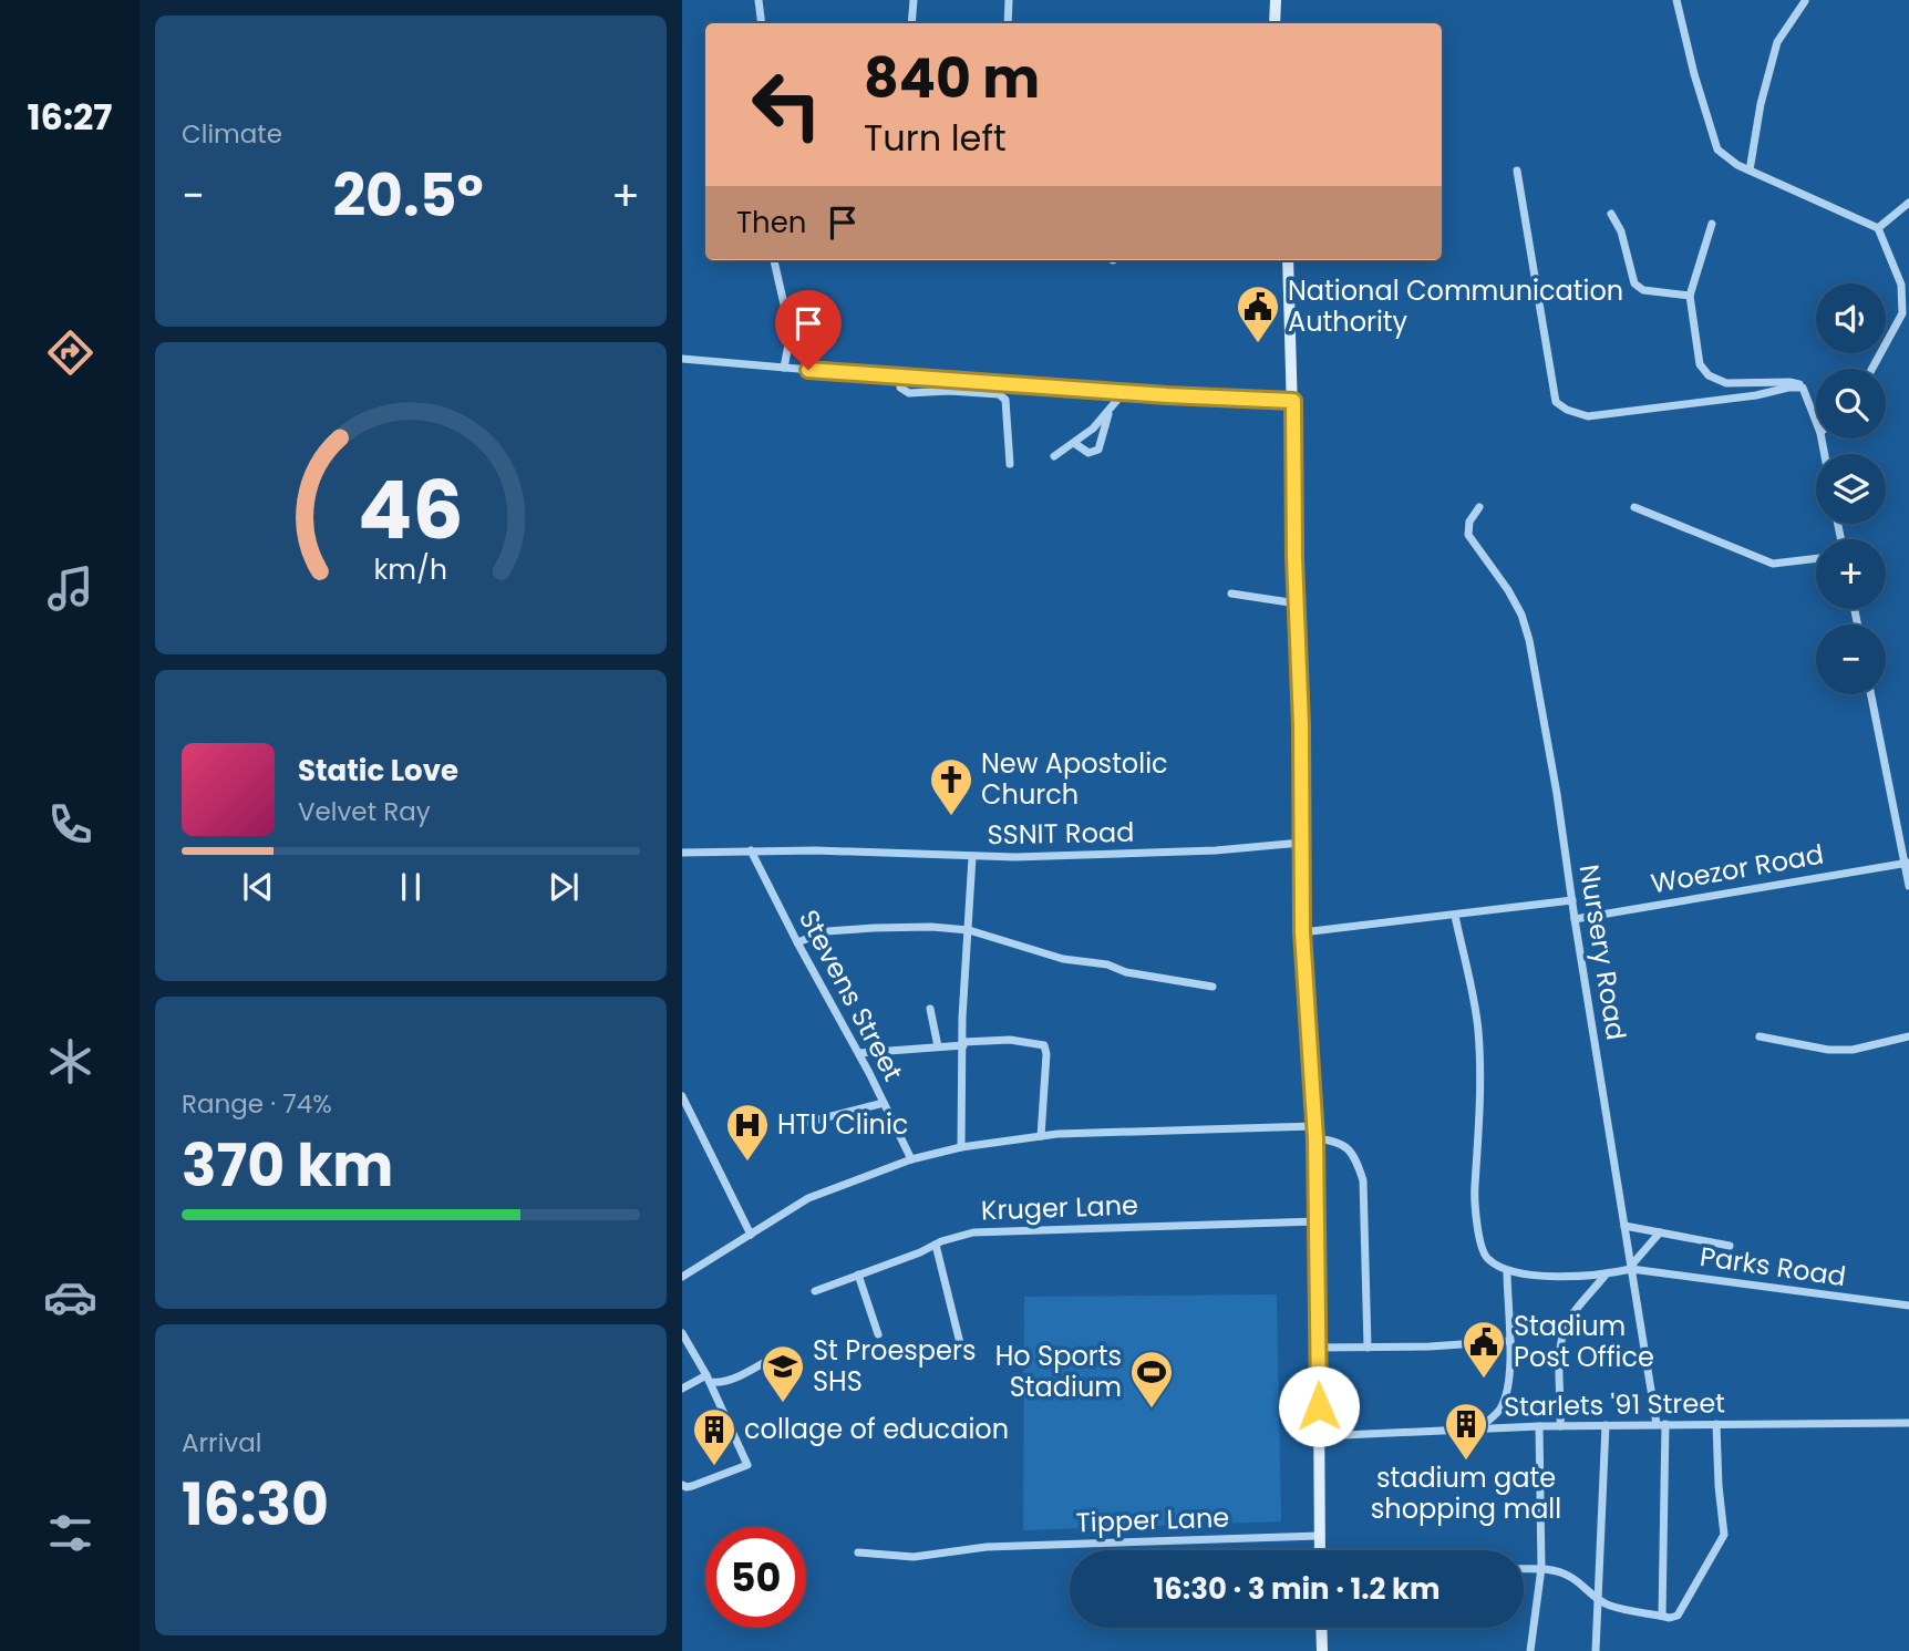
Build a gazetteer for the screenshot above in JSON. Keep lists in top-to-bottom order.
{
  "streets": {
    "street": [
      "SSNIT Road",
      "Woezor Road",
      "Nursery Road",
      "Stevens Street",
      "Kruger Lane",
      "Parks Road",
      "Starlets '91 Street",
      "Tipper Lane"
    ]
  },
  "crossings": [
    ["SSNIT Road", "Stevens Street"],
    ["Woezor Road", "Nursery Road"],
    ["Nursery Road", "Parks Road"],
    ["Nursery Road", "Starlets '91 Street"]
  ],
  "places": {
    "public building": ["National Communication Authority", "Stadium Post Office"],
    "church": ["New Apostolic Church"],
    "hospital": ["HTU Clinic"],
    "school or university": ["St Proespers SHS"],
    "sports": ["Ho Sports Stadium"],
    "building": ["stadium gate shopping mall", "collage of educaion"]
  },
  "page": {
    "tabs": "16:27",
    "tile": [
      "Climate",
      ["Range · 74%", "370 km"],
      ["Arrival", "16:30"]
    ],
    "turn": ["840 m", "Turn left"],
    "heat": ["−", "20.5°", "+"],
    "then": "Then",
    "map_buttons": ["+", "−"],
    "song": ["Static Love", "Velvet Ray"],
    "limit": "50",
    "trip": "16:30 · 3 min · 1.2 km",
    "gauge": ["46", "km/h"]
  }
}
